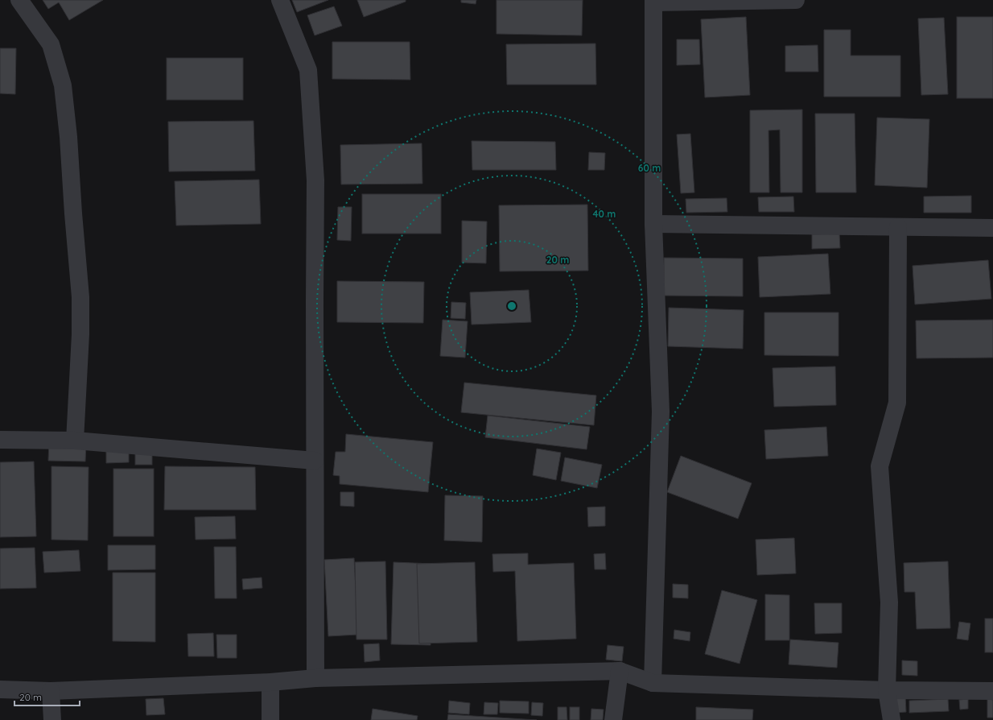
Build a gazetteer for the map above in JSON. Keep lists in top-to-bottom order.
{
  "scale_bar": "20 m",
  "rings": ["60 m", "40 m", "20 m"]
}
